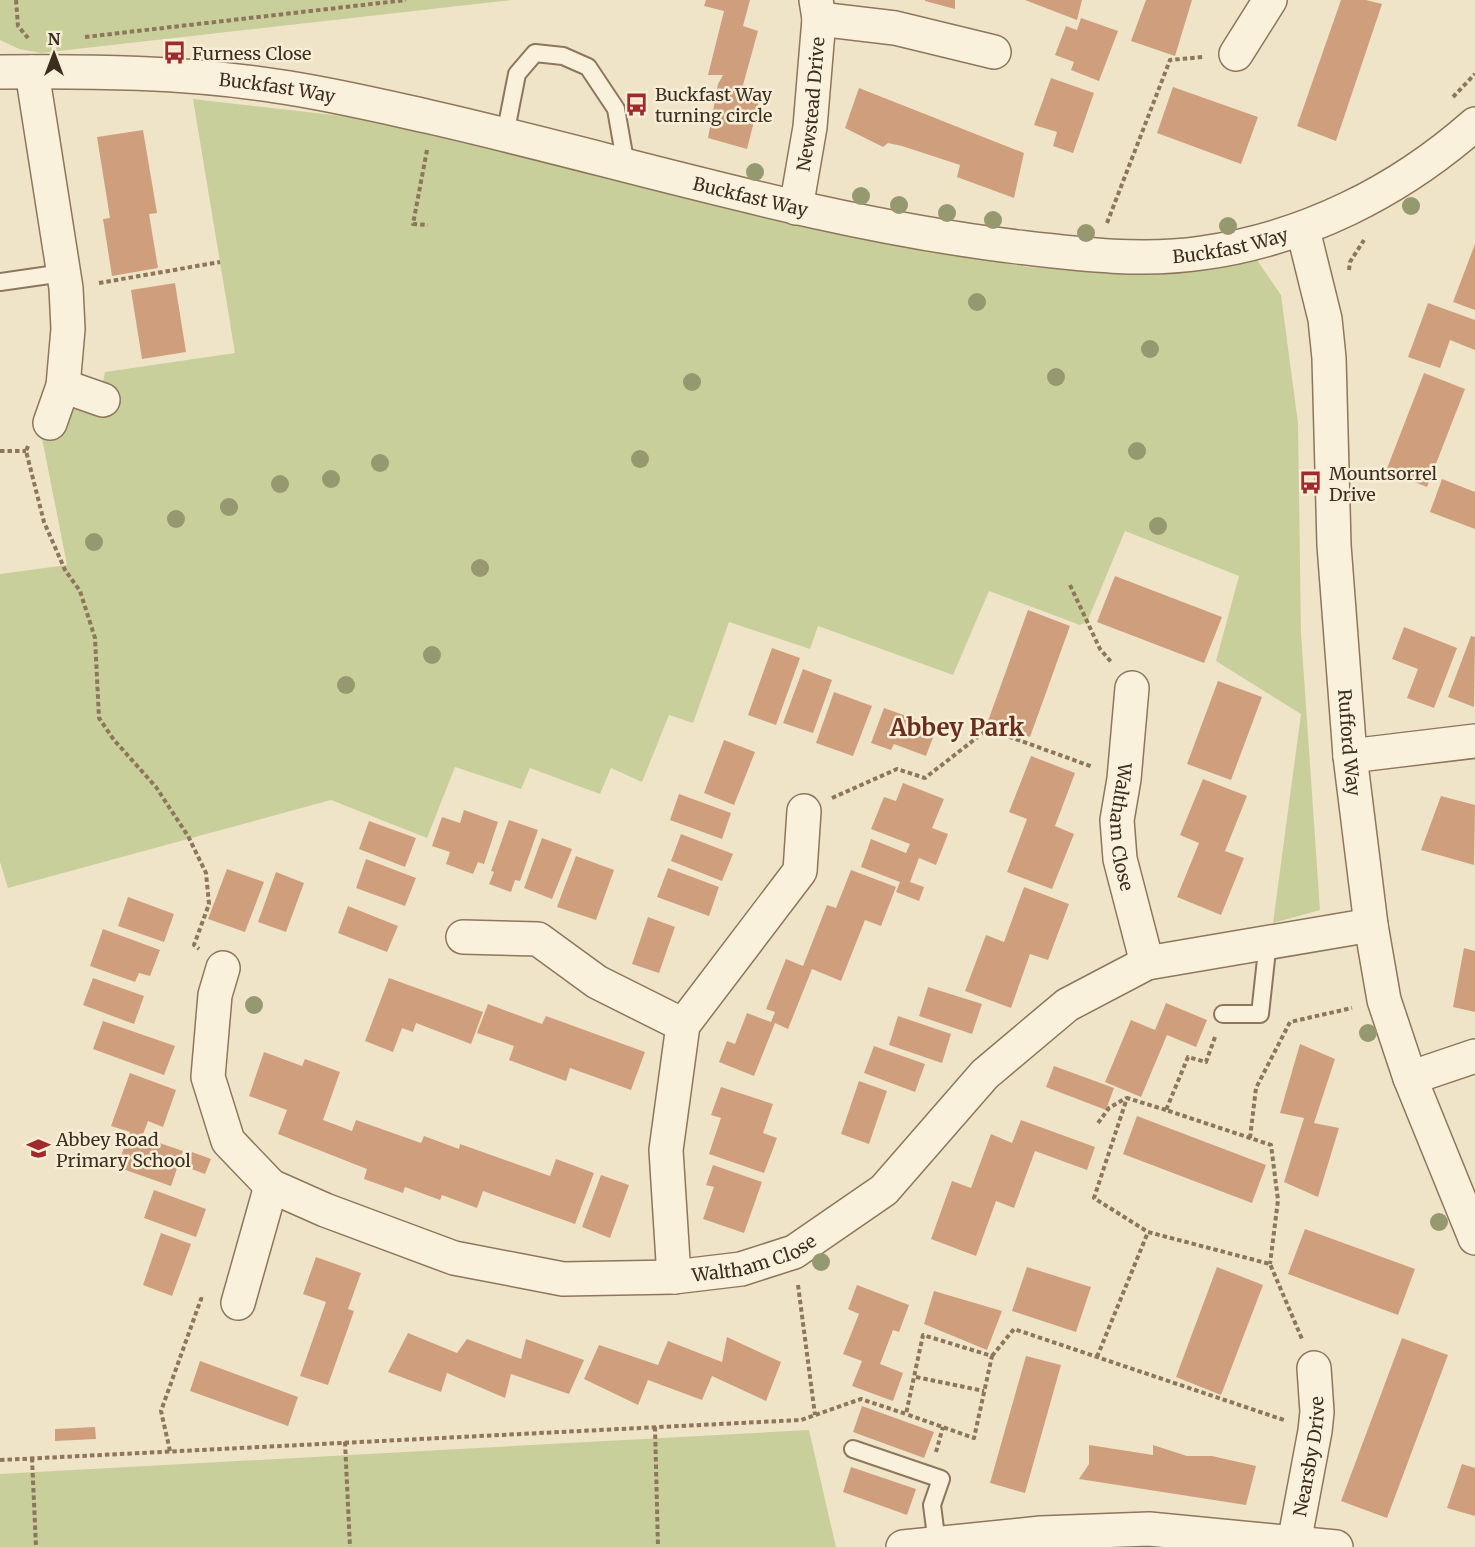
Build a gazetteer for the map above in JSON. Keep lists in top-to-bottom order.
{
  "streets": {
    "street": [
      "Buckfast Way",
      "Newstead Drive",
      "Rufford Way",
      "Waltham Close",
      "Nearsby Drive"
    ]
  },
  "crossings": [
    ["Buckfast Way", "Newstead Drive"],
    ["Buckfast Way", "Rufford Way"],
    ["Rufford Way", "Waltham Close"]
  ],
  "districts": ["Abbey Park"],
  "places": {
    "bus stop": ["Furness Close", "Buckfast Way turning circle", "Mountsorrel Drive"],
    "school or university": ["Abbey Road Primary School"]
  },
  "north": "top"
}
